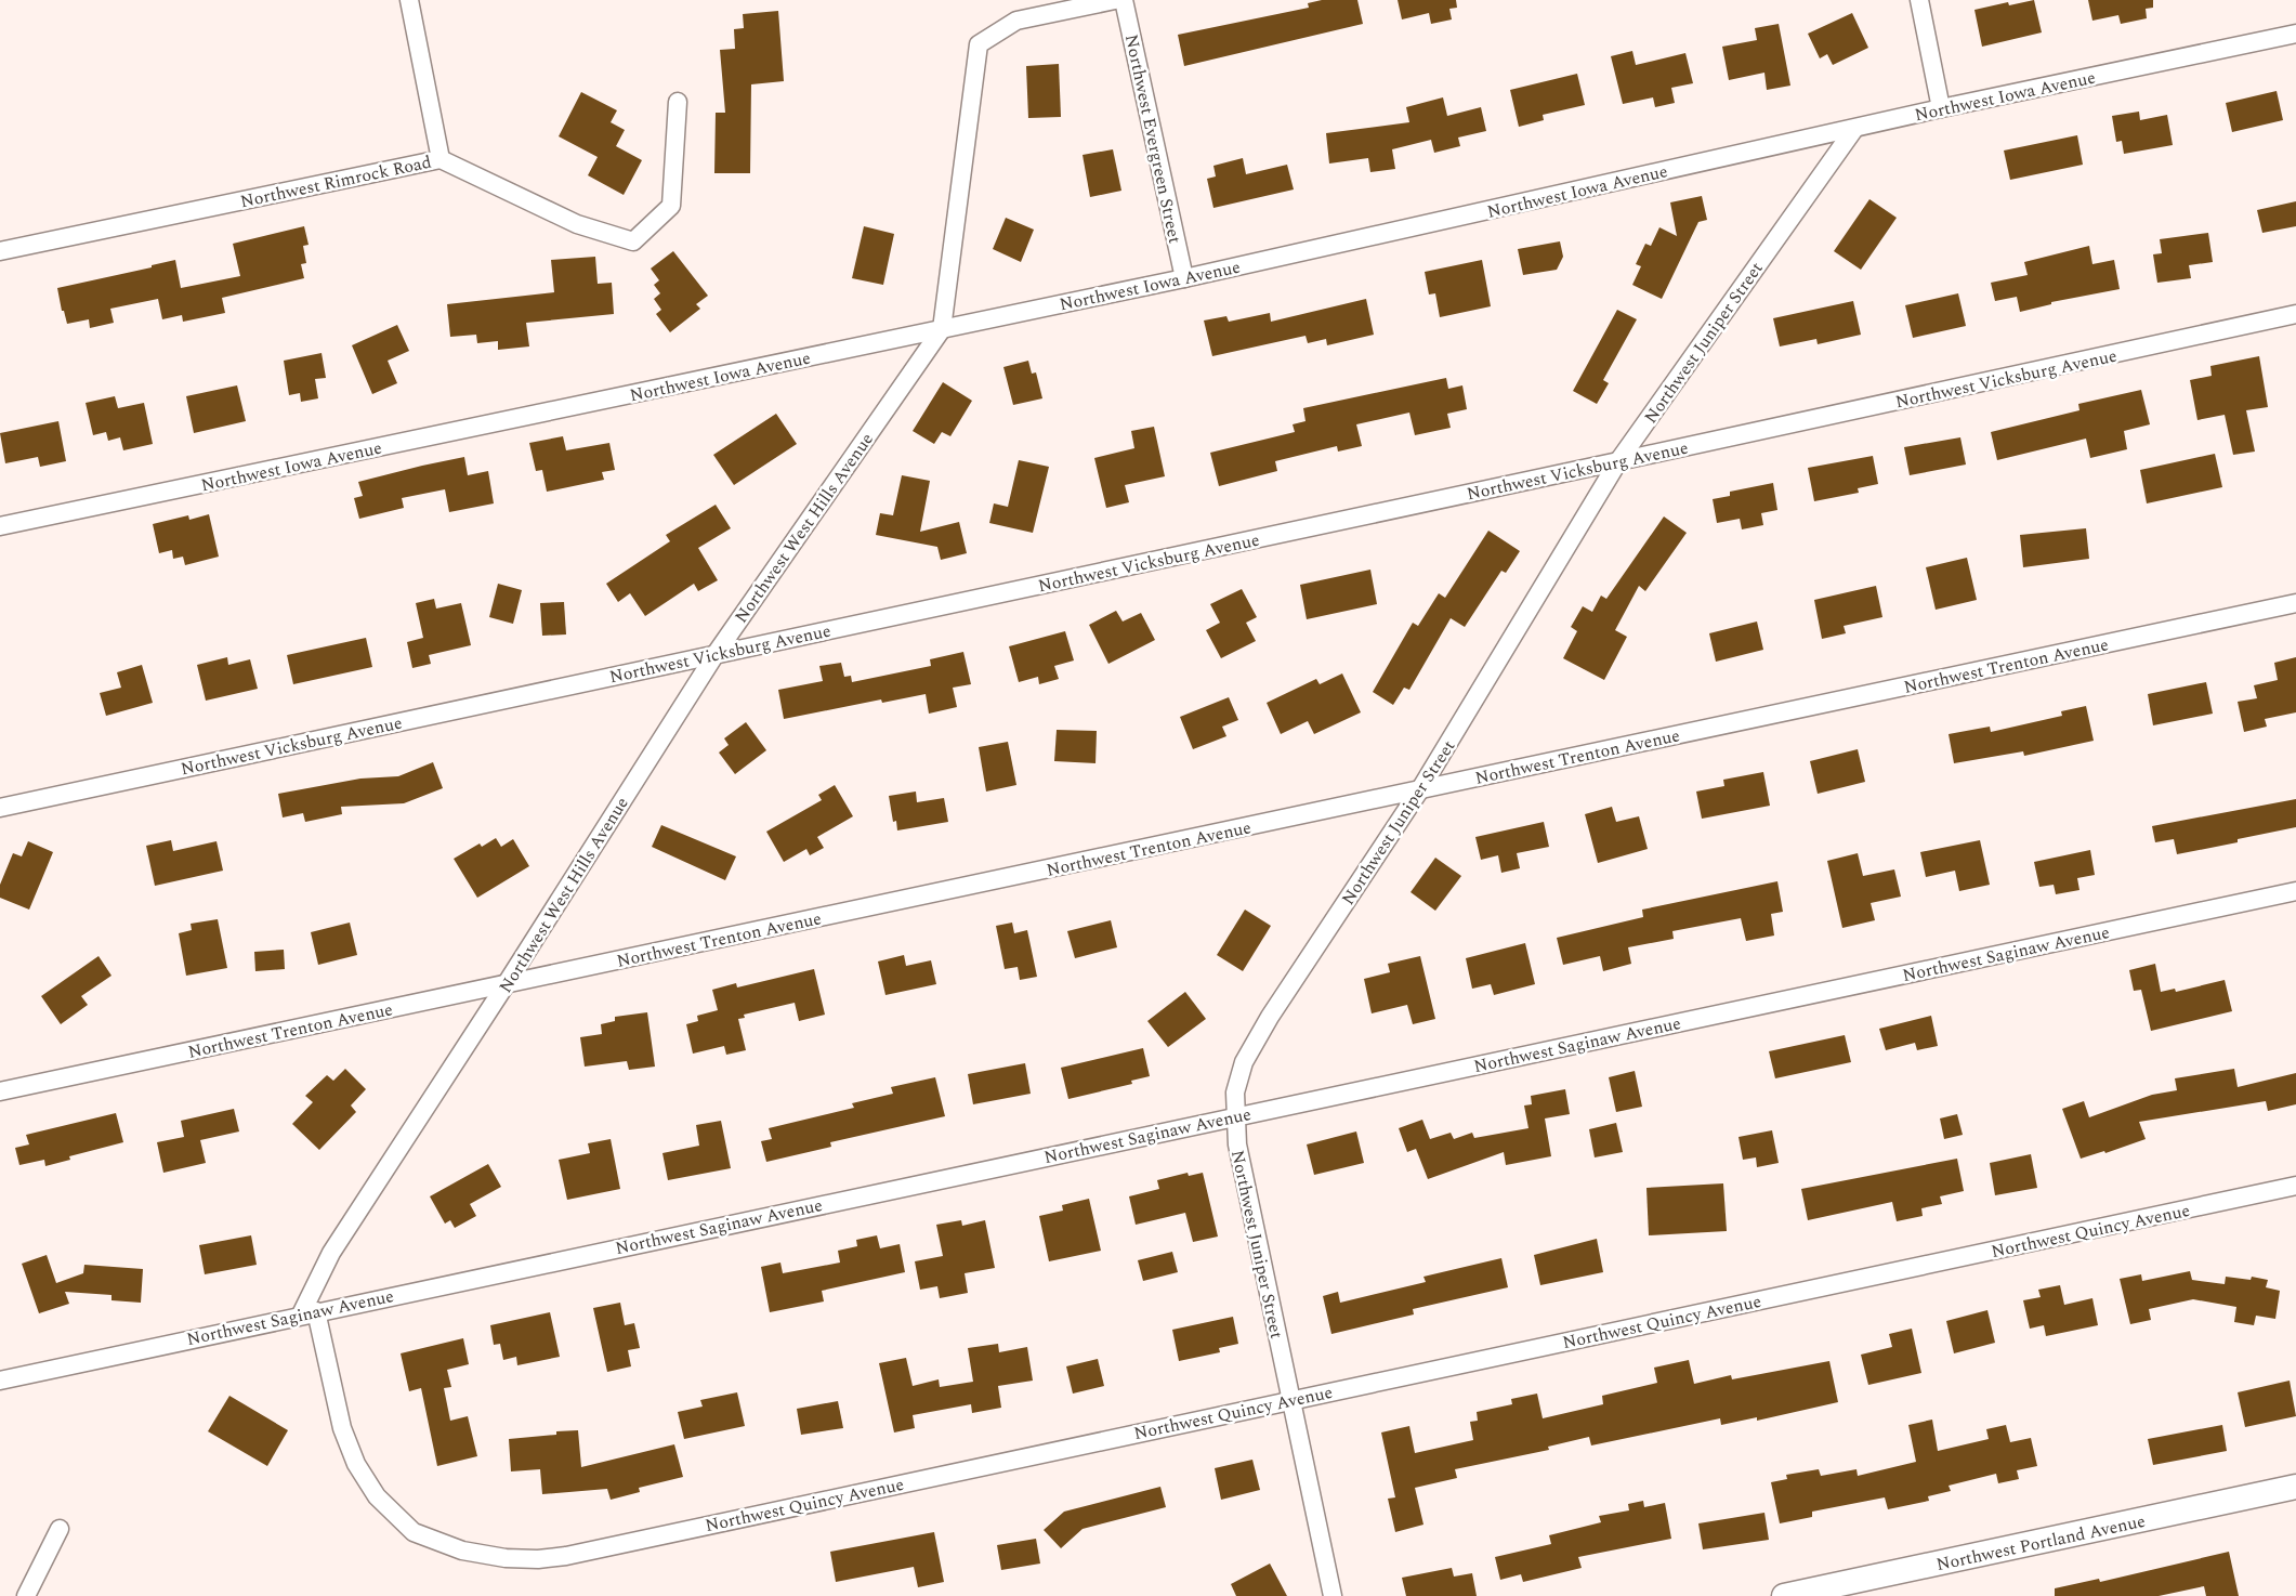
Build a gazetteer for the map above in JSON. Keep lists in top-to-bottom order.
{
  "streets": {
    "street": [
      "Northwest Iowa Avenue",
      "Northwest Evergreen Street",
      "Northwest Rimrock Road",
      "Northwest Juniper Street",
      "Northwest Vicksburg Avenue",
      "Northwest West Hills Avenue",
      "Northwest Trenton Avenue",
      "Northwest Saginaw Avenue",
      "Northwest Quincy Avenue",
      "Northwest Portland Avenue"
    ]
  },
  "crossings": [
    ["Northwest Iowa Avenue", "Northwest Evergreen Street"],
    ["Northwest Iowa Avenue", "Northwest Juniper Street"],
    ["Northwest Iowa Avenue", "Northwest West Hills Avenue"],
    ["Northwest Juniper Street", "Northwest Vicksburg Avenue"],
    ["Northwest Juniper Street", "Northwest Trenton Avenue"],
    ["Northwest Juniper Street", "Northwest Saginaw Avenue"],
    ["Northwest Juniper Street", "Northwest Quincy Avenue"],
    ["Northwest Vicksburg Avenue", "Northwest West Hills Avenue"],
    ["Northwest West Hills Avenue", "Northwest Trenton Avenue"],
    ["Northwest West Hills Avenue", "Northwest Saginaw Avenue"],
    ["Northwest West Hills Avenue", "Northwest Quincy Avenue"],
    ["Northwest Saginaw Avenue", "Northwest Quincy Avenue"]
  ]
}
